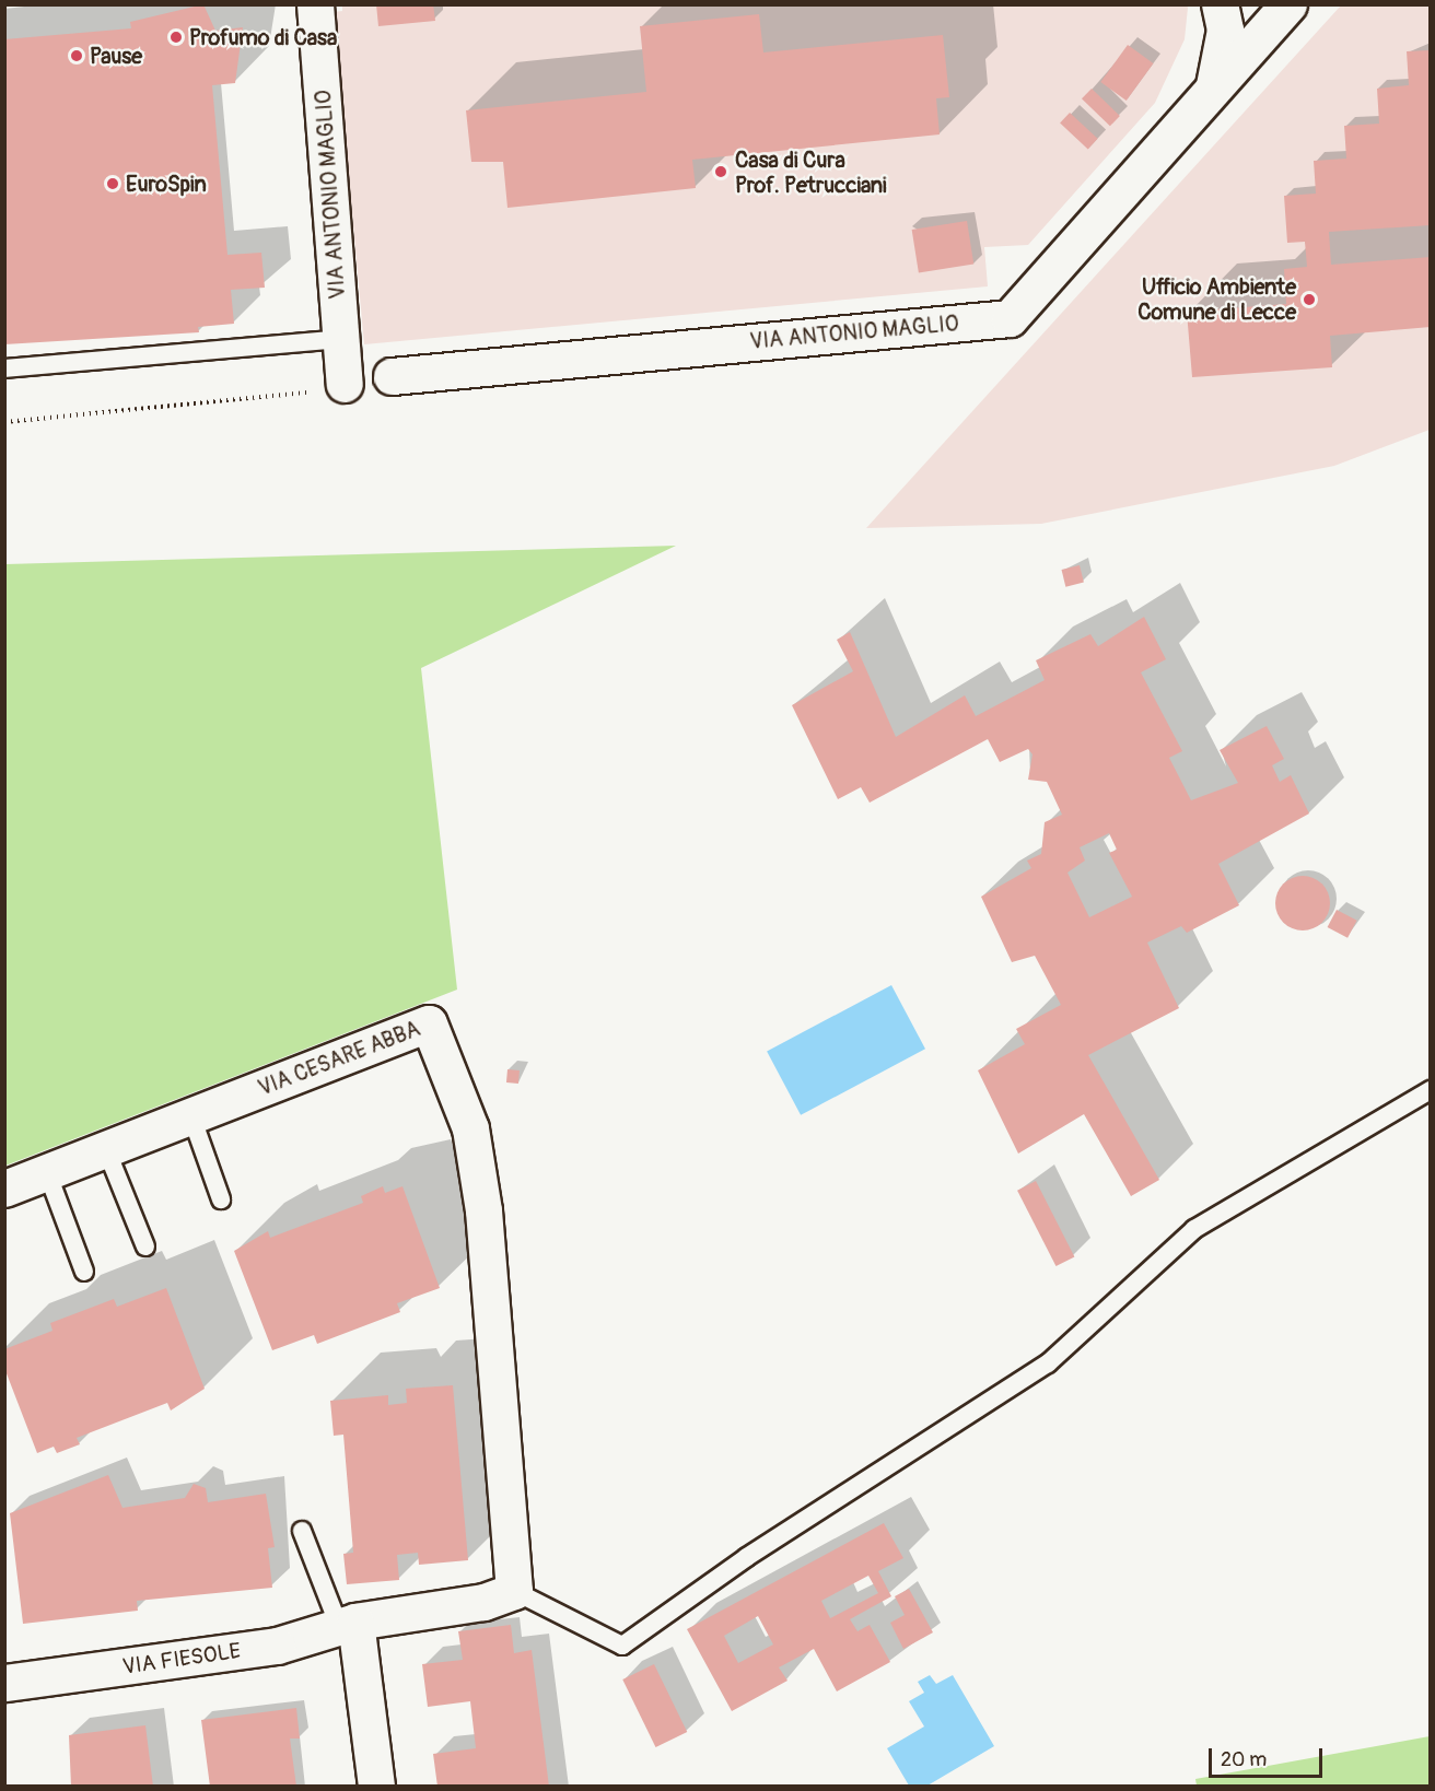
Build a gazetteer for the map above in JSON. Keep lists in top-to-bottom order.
{
  "streets": {
    "street": ["VIA ANTONIO MAGLIO", "VIA CESARE ABBA", "VIA FIESOLE"]
  },
  "crossings": [
    ["VIA CESARE ABBA", "VIA FIESOLE"]
  ],
  "places": [
    "Profumo di Casa",
    "Pause",
    "Casa di Cura Prof. Petrucciani",
    "EuroSpin",
    "Ufficio Ambiente Comune di Lecce"
  ],
  "scale_bar": "20 m"
}
